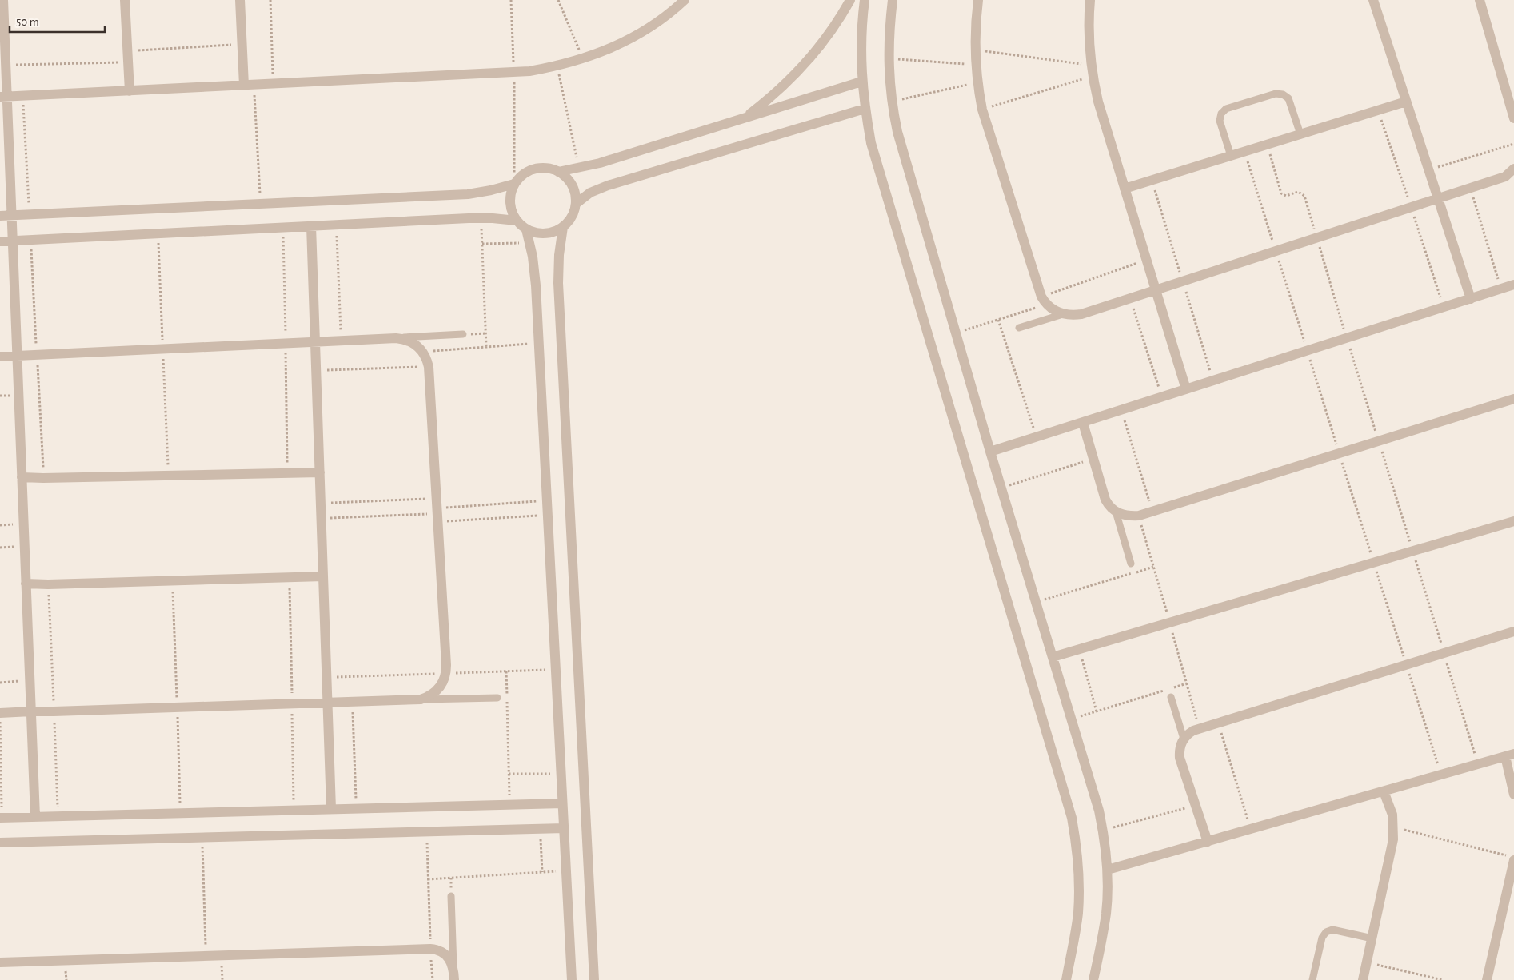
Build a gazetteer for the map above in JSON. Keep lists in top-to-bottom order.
{
  "scale_bar": "50 m"
}
